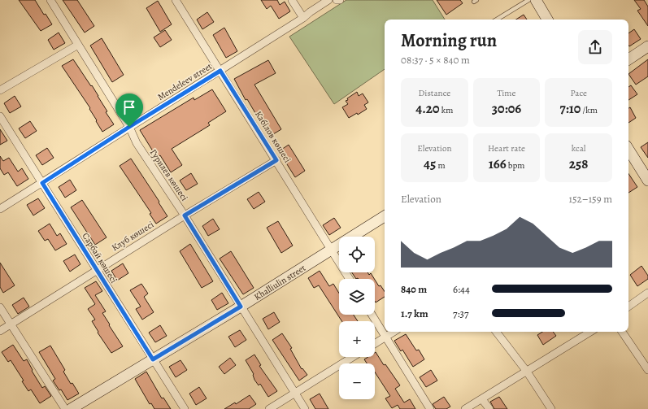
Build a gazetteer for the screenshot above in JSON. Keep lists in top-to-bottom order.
{
  "streets": {
    "main road": ["Khalliulin street"],
    "street": [
      "Mendeleev street",
      "Кабілов көшесі",
      "Гурилев көшесі",
      "Клуб көшесі",
      "Сарбай көшесі"
    ]
  },
  "crossings": [
    ["Mendeleev street", "Кабілов көшесі"],
    ["Mendeleev street", "Гурилев көшесі"],
    ["Mendeleev street", "Сарбай көшесі"],
    ["Кабілов көшесі", "Клуб көшесі"],
    ["Кабілов көшесі", "Khalliulin street"],
    ["Гурилев көшесі", "Клуб көшесі"],
    ["Гурилев көшесі", "Khalliulin street"],
    ["Клуб көшесі", "Сарбай көшесі"],
    ["Сарбай көшесі", "Khalliulin street"]
  ],
  "page": {
    "heading": ["Morning run", "08:37 · 5 × 840 m"],
    "stats": [
      ["Distance", "4.20 km"],
      ["Time", "30:06"],
      ["Pace", "7:10 /km"],
      ["Elevation", "45 m"],
      ["Heart rate", "166 bpm"],
      ["kcal", "258"]
    ],
    "chart": ["Elevation", "152–159 m"],
    "map_buttons": ["+", "−"],
    "list": [
      {
        "name": "840 m",
        "note": "6:44"
      },
      {
        "name": "1.7 km",
        "note": "7:37"
      }
    ]
  }
}
